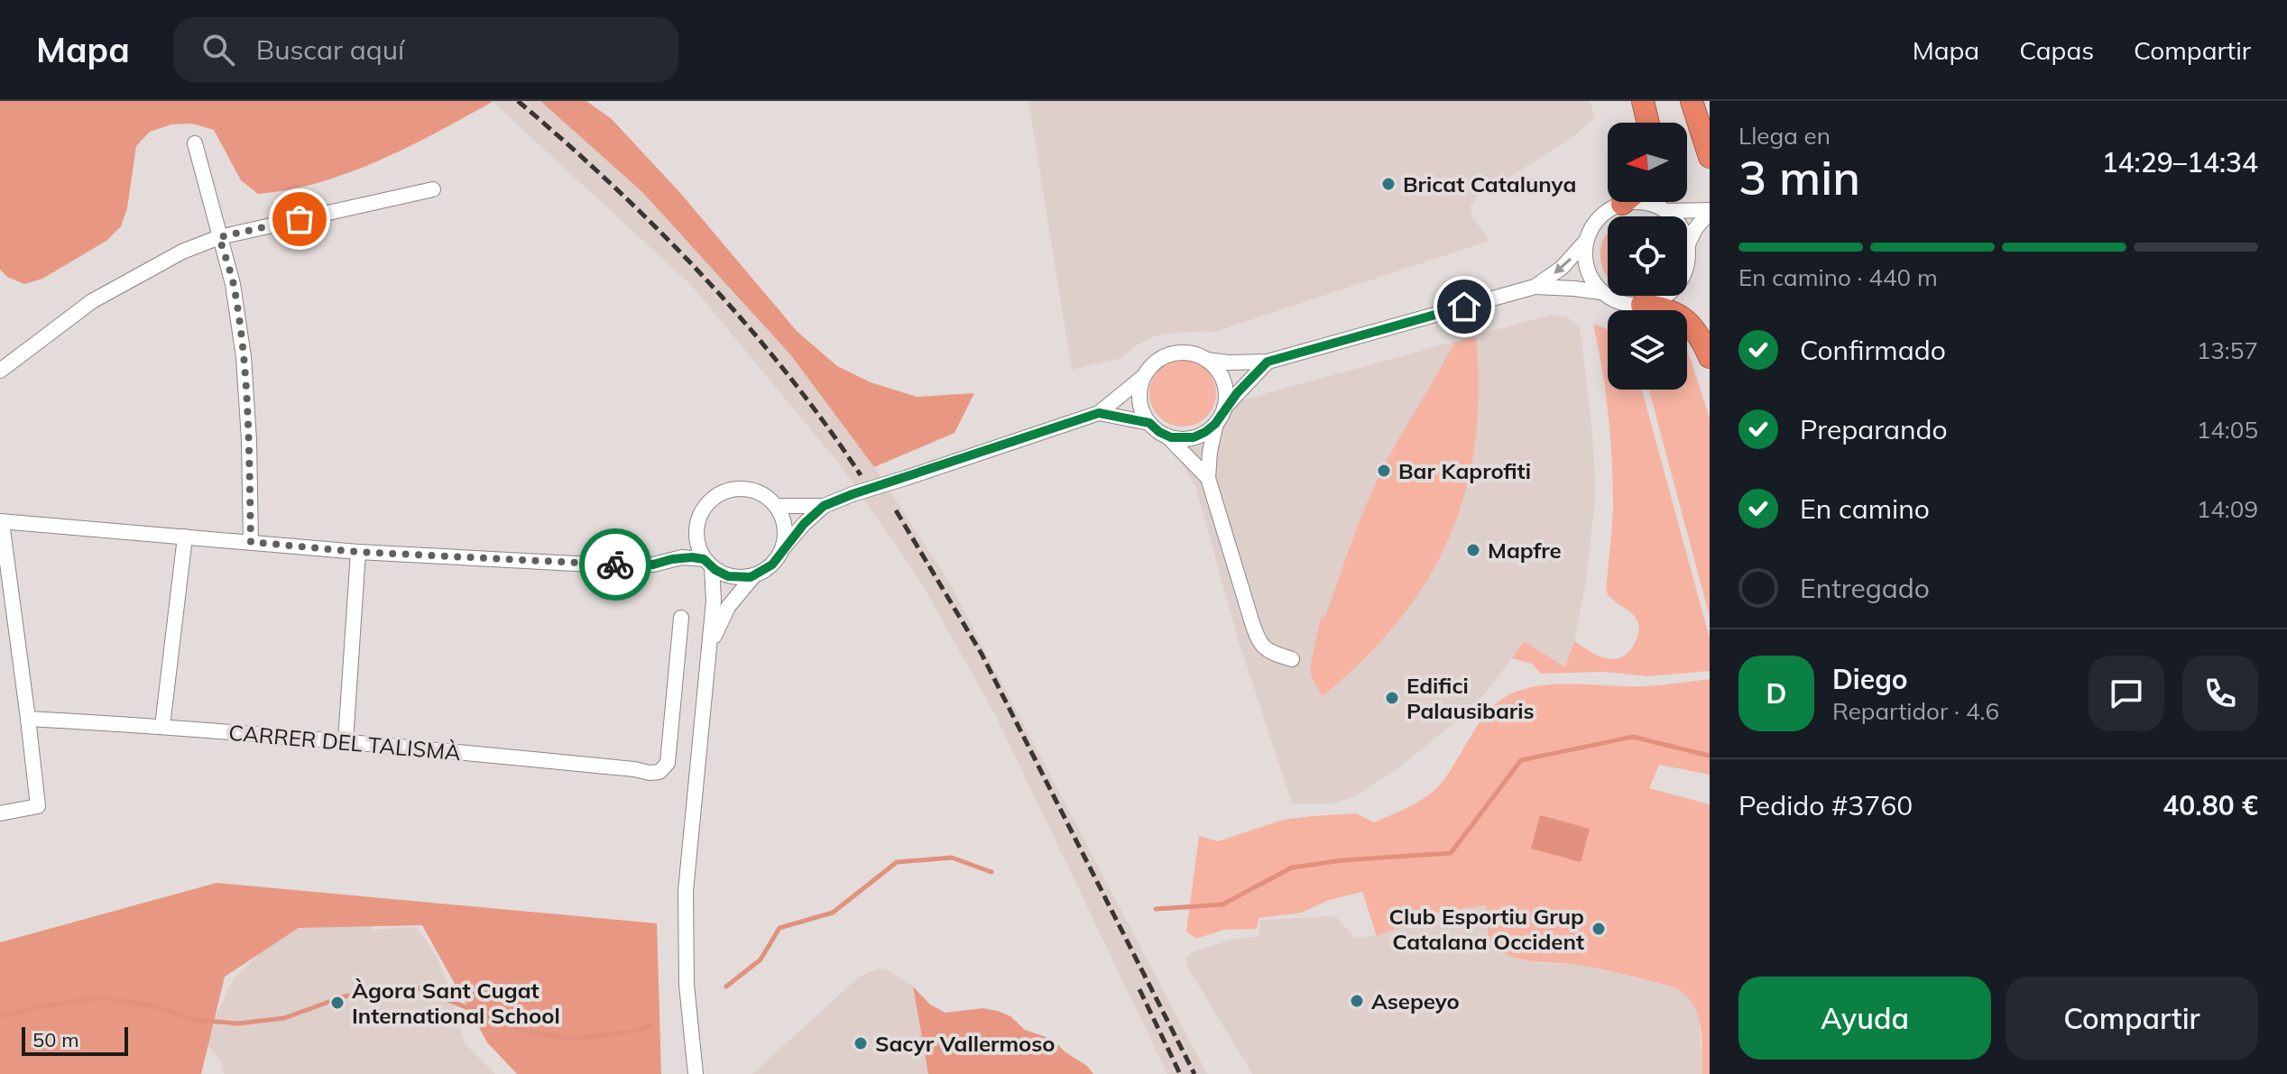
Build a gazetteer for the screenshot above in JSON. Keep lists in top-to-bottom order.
{
  "streets": {
    "street": ["CARRER DEL TALISMÀ"]
  },
  "places": [
    "Bricat Catalunya",
    "Bar Kaprofiti",
    "Mapfre",
    "Edifici Palausibaris",
    "Club Esportiu Grup Catalana Occident",
    "Asepeyo",
    "Àgora Sant Cugat International School",
    "Sacyr Vallermoso"
  ],
  "scale_bar": "50 m",
  "north": "left",
  "page": {
    "header": "Mapa",
    "search": "Buscar aquí",
    "nav": ["Mapa", "Capas", "Compartir"],
    "heading": ["3 min", "Llega en", "14:29–14:34"],
    "panel": [
      "Diego",
      "Repartidor · 4.6",
      "Pedido #3760",
      "40.80 €"
    ],
    "bar": "En camino · 440 m",
    "list": [
      ["Confirmado", "13:57"],
      ["Preparando", "14:05"],
      ["En camino", "14:09"],
      "Entregado"
    ],
    "round": "D",
    "buttons": ["Ayuda", "Compartir"],
    "scale": "50 m"
  }
}
